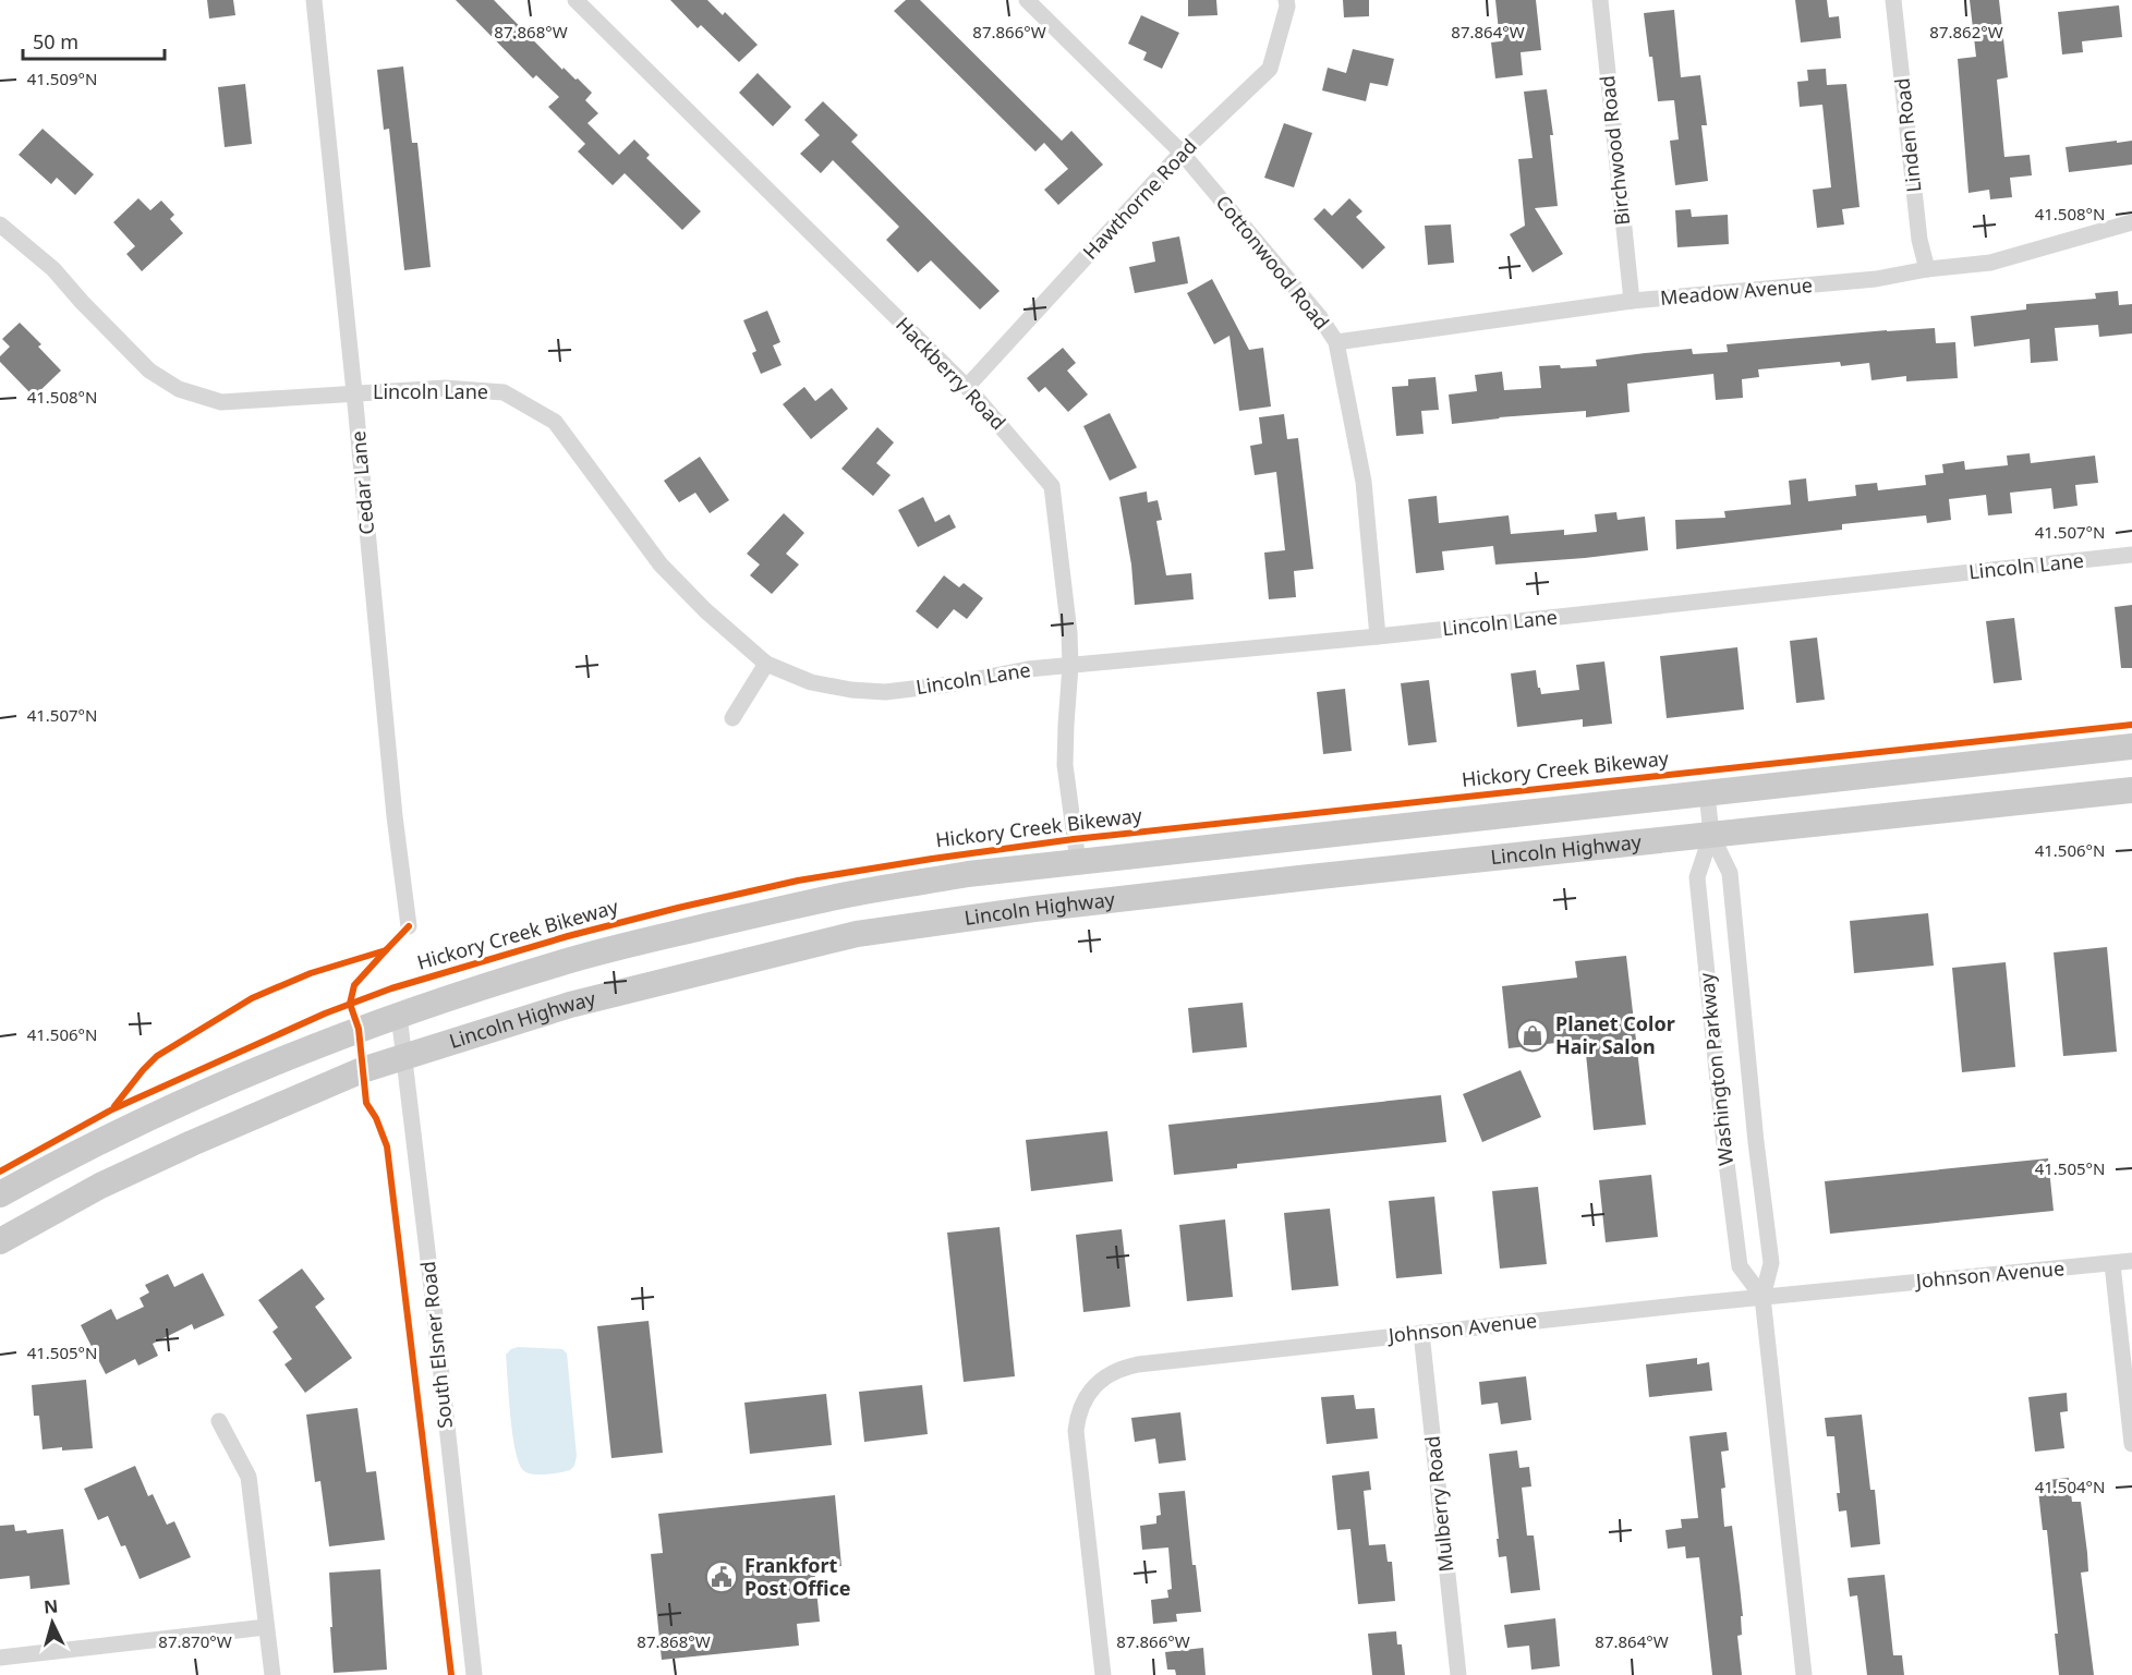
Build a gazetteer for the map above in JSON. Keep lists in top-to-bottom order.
{
  "streets": {
    "main road": ["Lincoln Highway"],
    "street": [
      "Linden Road",
      "Birchwood Road",
      "Hawthorne Road",
      "Cottonwood Road",
      "Meadow Avenue",
      "Hackberry Road",
      "Lincoln Lane",
      "Cedar Lane",
      "Washington Parkway",
      "Johnson Avenue",
      "South Elsner Road",
      "Mulberry Road"
    ],
    "cycle path": ["Hickory Creek Bikeway"]
  },
  "crossings": [
    ["Linden Road", "Meadow Avenue"],
    ["Birchwood Road", "Meadow Avenue"],
    ["Hawthorne Road", "Cottonwood Road"],
    ["Hawthorne Road", "Hackberry Road"],
    ["Cottonwood Road", "Meadow Avenue"],
    ["Cottonwood Road", "Lincoln Lane"],
    ["Hackberry Road", "Lincoln Lane"],
    ["Hackberry Road", "Lincoln Highway"],
    ["Lincoln Lane", "Cedar Lane"],
    ["Lincoln Highway", "Washington Parkway"],
    ["Lincoln Highway", "South Elsner Road"],
    ["Washington Parkway", "Johnson Avenue"],
    ["Johnson Avenue", "Mulberry Road"]
  ],
  "places": {
    "shop": ["Planet Color Hair Salon"],
    "public building": ["Frankfort Post Office"]
  },
  "scale_bar": "50 m",
  "north": "top",
  "coordinates": [
    "87.868°W",
    "87.866°W",
    "87.864°W",
    "87.862°W",
    "41.509°N",
    "41.508°N",
    "41.507°N",
    "41.506°N",
    "41.505°N",
    "41.504°N",
    "87.870°W"
  ]
}
